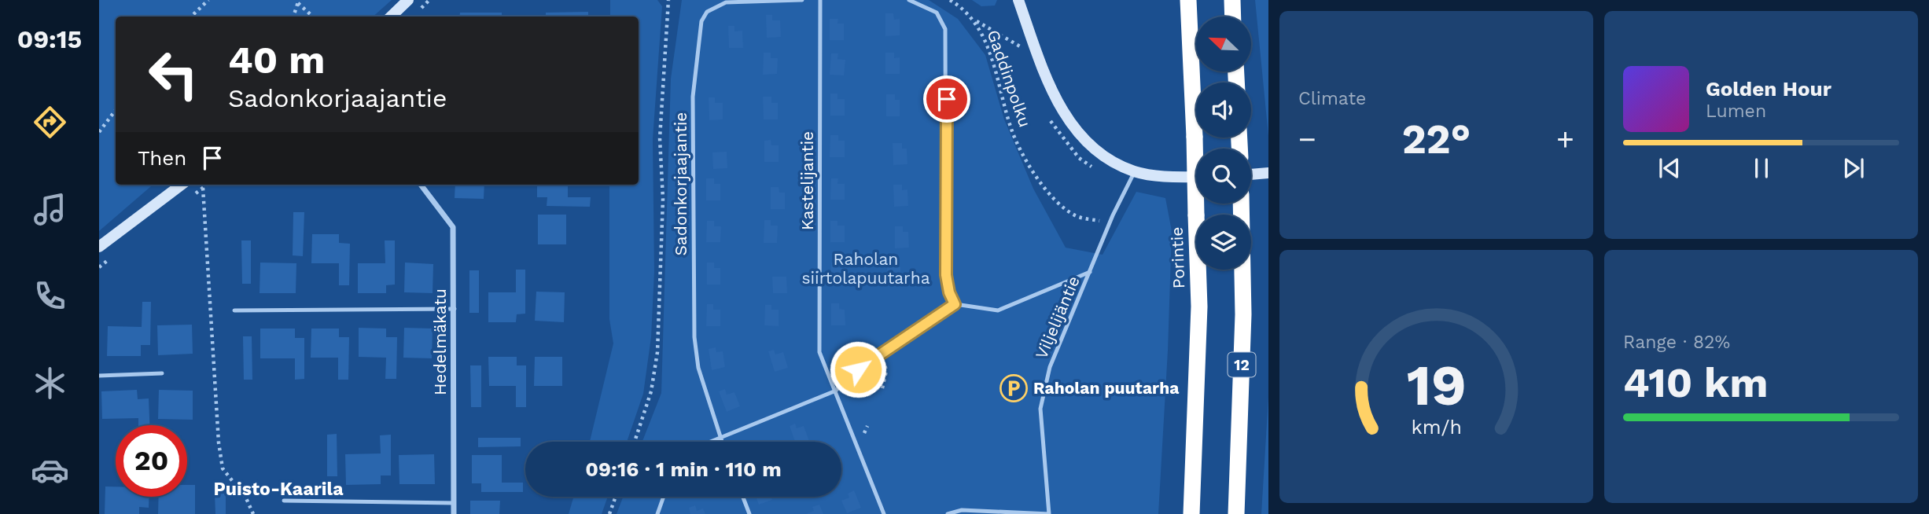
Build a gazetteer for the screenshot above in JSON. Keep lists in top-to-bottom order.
{
  "streets": {
    "highway": ["Porintie", "12"],
    "street": ["Hedelmäkatu"],
    "lane": ["Kastelijantie", "Sadonkorjaajantie", "Viljelijäntie"],
    "path": ["Gaddinpolku"]
  },
  "crossings": [
    ["Gaddinpolku", "Viljelijäntie"]
  ],
  "districts": ["Puisto-Kaarila"],
  "parks": ["Raholan siirtolapuutarha"],
  "places": {
    "parking": ["Raholan puutarha"]
  },
  "north": "top left",
  "page": {
    "tabs": "09:15",
    "tile": [
      "Climate",
      ["Range · 82%", "410 km"]
    ],
    "turn": ["40 m", "Sadonkorjaajantie"],
    "song": ["Golden Hour", "Lumen"],
    "heat": ["−", "22°", "+"],
    "then": "Then",
    "limit": "20",
    "trip": "09:16 · 1 min · 110 m",
    "gauge": ["19", "km/h"]
  }
}
